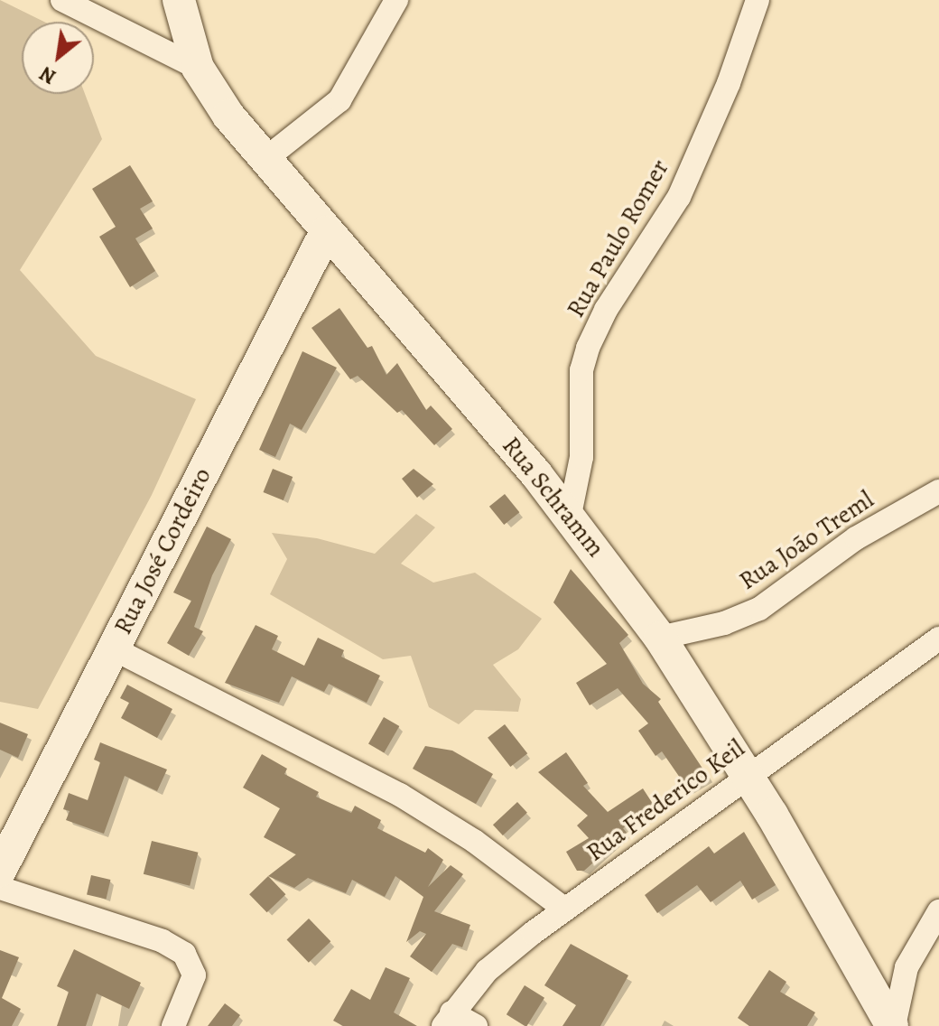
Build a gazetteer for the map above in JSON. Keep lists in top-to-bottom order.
{
  "streets": {
    "street": [
      "Rua Paulo Romer",
      "Rua Schramm",
      "Rua João Treml",
      "Rua José Cordeiro",
      "Rua Frederico Keil"
    ]
  },
  "crossings": [
    ["Rua Paulo Romer", "Rua Schramm"],
    ["Rua Schramm", "Rua João Treml"],
    ["Rua Schramm", "Rua José Cordeiro"],
    ["Rua Schramm", "Rua Frederico Keil"]
  ],
  "north": "bottom left"
}
